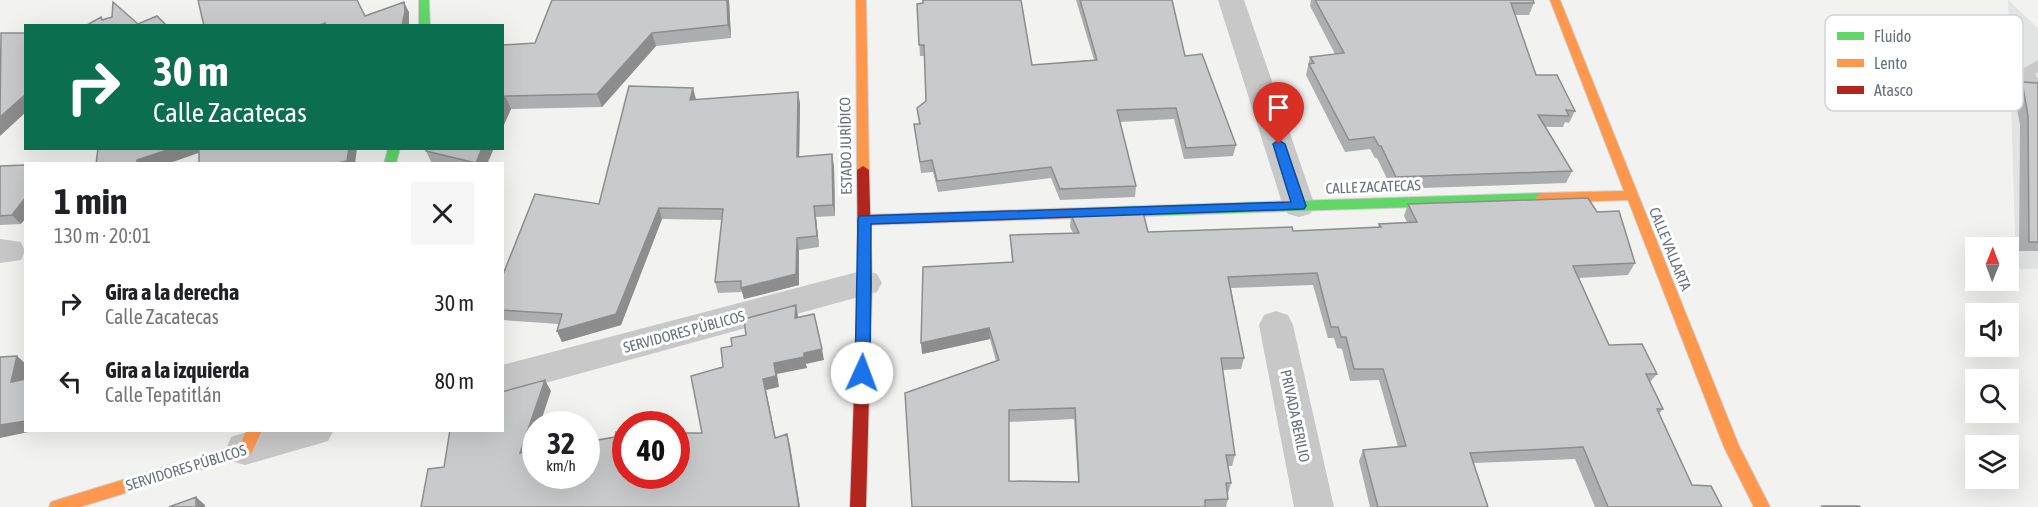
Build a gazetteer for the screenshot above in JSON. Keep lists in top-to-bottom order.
{
  "streets": {
    "street": [
      "ESTADO JURÍDICO",
      "CALLE ZACATECAS",
      "CALLE VALLARTA",
      "SERVIDORES PÚBLICOS",
      "PRIVADA BERILIO"
    ]
  },
  "crossings": [
    ["ESTADO JURÍDICO", "CALLE ZACATECAS"],
    ["ESTADO JURÍDICO", "SERVIDORES PÚBLICOS"],
    ["CALLE ZACATECAS", "CALLE VALLARTA"]
  ],
  "legend": ["Fluido", "Lento", "Atasco"],
  "north": "top",
  "page": {
    "turn": ["30 m", "Calle Zacatecas"],
    "heading": ["1 min", "130 m · 20:01"],
    "list": [
      {
        "name": "Gira a la derecha",
        "note": "Calle Zacatecas",
        "value": "30 m"
      },
      {
        "name": "Gira a la izquierda",
        "note": "Calle Tepatitlán",
        "value": "80 m"
      }
    ],
    "speed": "32 km/h",
    "limit": "40"
  }
}
